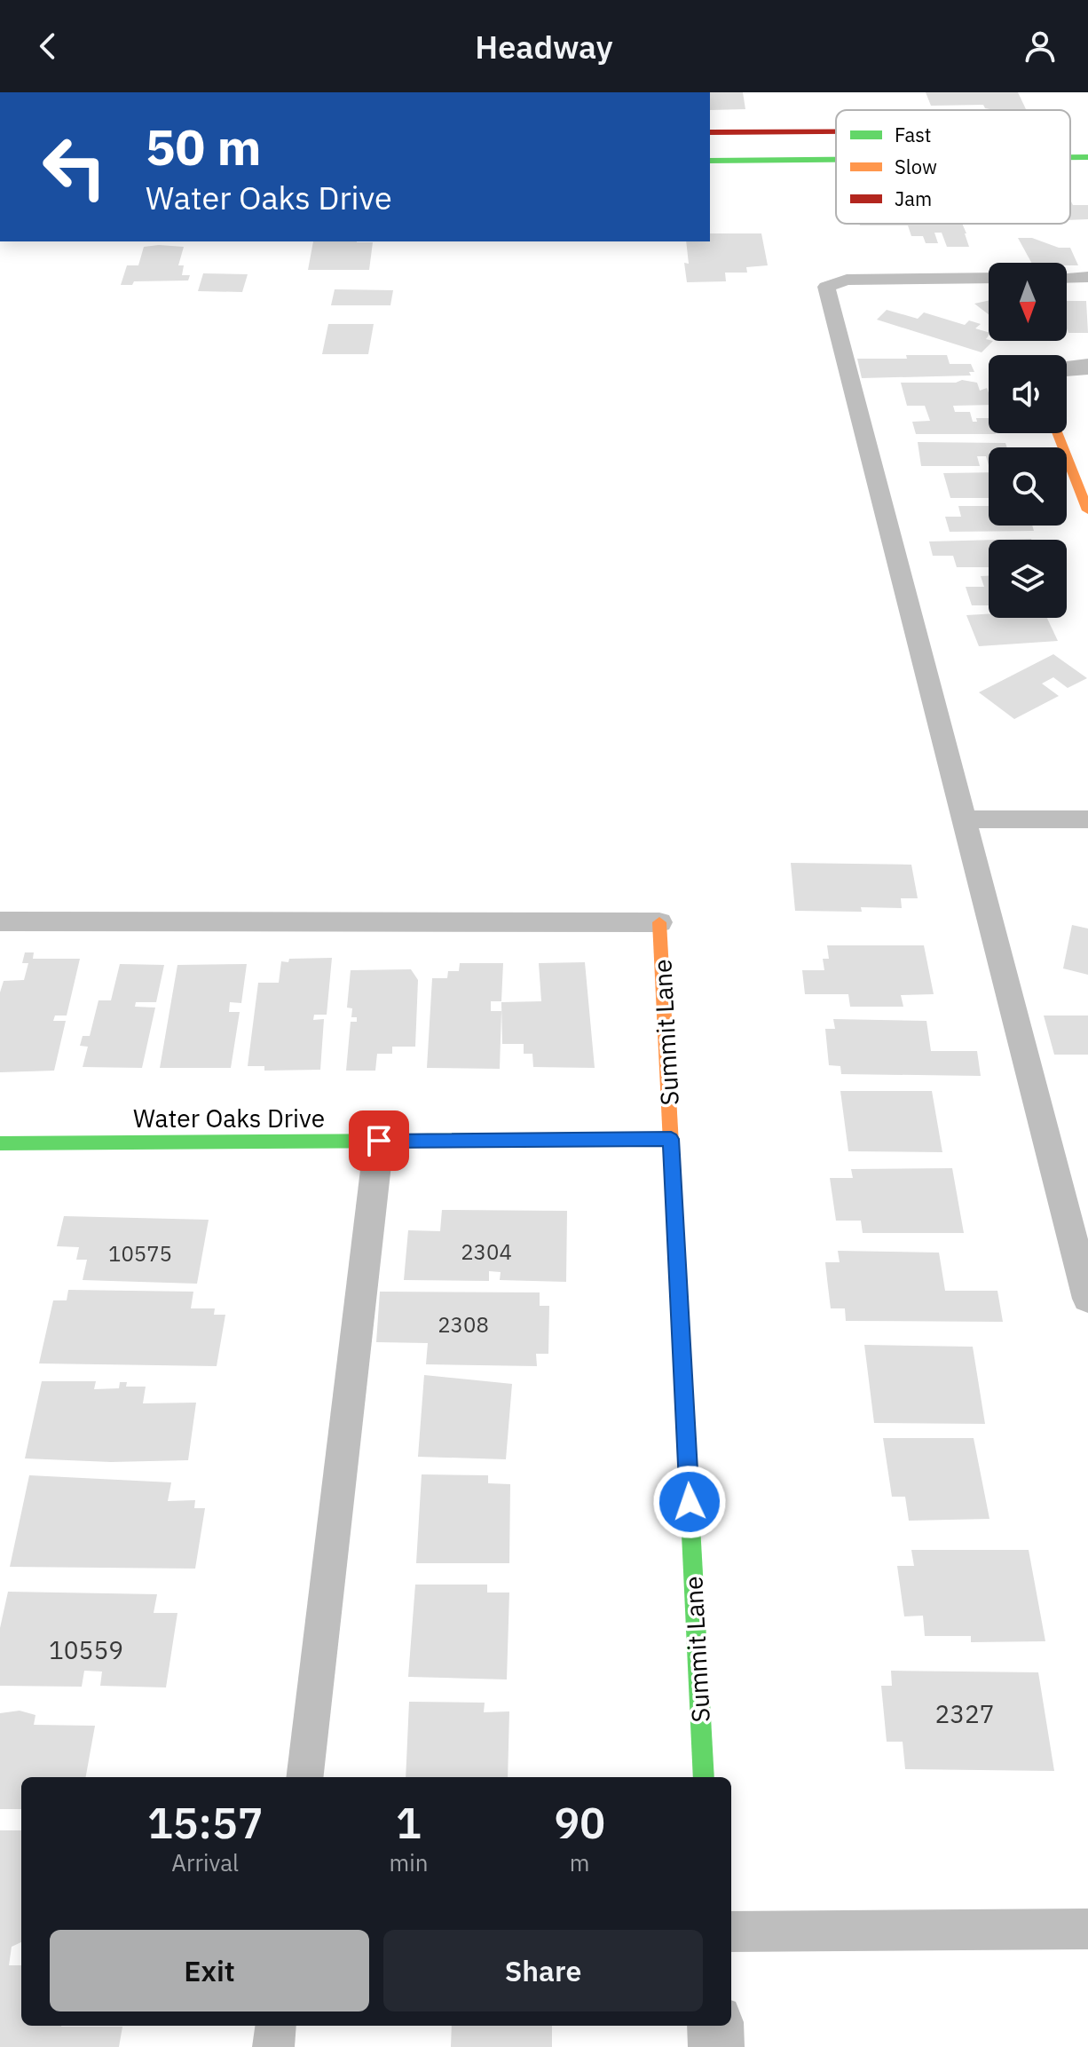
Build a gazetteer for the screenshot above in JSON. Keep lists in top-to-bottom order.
{
  "streets": {
    "street": ["Summit Lane", "Water Oaks Drive"]
  },
  "crossings": [
    ["Summit Lane", "Water Oaks Drive"]
  ],
  "house_numbers": [
    "2304",
    "10575",
    "2308",
    "10559",
    "2327"
  ],
  "legend": ["Fast", "Slow", "Jam"],
  "north": "bottom",
  "page": {
    "header": "Headway",
    "turn": ["50 m", "Water Oaks Drive"],
    "eta": [
      "15:57",
      "Arrival",
      "1",
      "min",
      "90",
      "m"
    ],
    "buttons": ["Exit", "Share"]
  }
}
